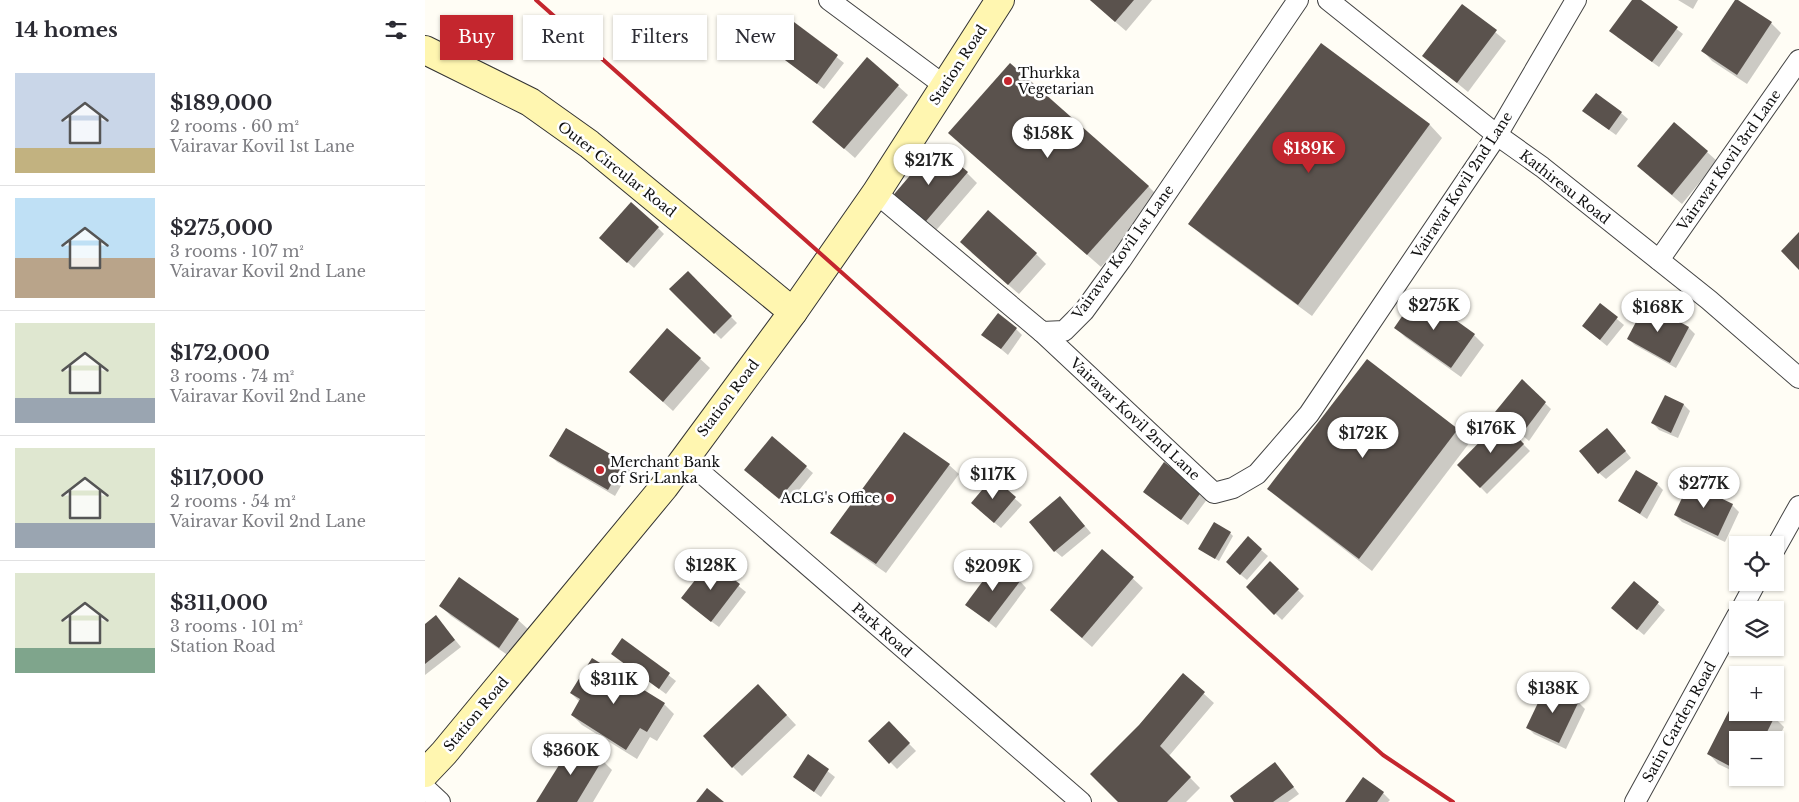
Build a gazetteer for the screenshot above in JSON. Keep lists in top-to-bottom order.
{
  "streets": {
    "main road": ["Station Road", "Outer Circular Road"],
    "street": [
      "Vairavar Kovil 3rd Lane",
      "Vairavar Kovil 2nd Lane",
      "Kathiresu Road",
      "Vairavar Kovil 1st Lane",
      "Park Road",
      "Satin Garden Road"
    ]
  },
  "crossings": [
    ["Station Road", "Outer Circular Road"],
    ["Station Road", "Park Road"],
    ["Vairavar Kovil 3rd Lane", "Kathiresu Road"],
    ["Vairavar Kovil 2nd Lane", "Kathiresu Road"],
    ["Vairavar Kovil 2nd Lane", "Vairavar Kovil 1st Lane"]
  ],
  "places": ["Thurkka Vegetarian", "Merchant Bank of Sri Lanka", "ACLG's Office"],
  "page": {
    "heading": "14 homes",
    "chip": [
      "Buy",
      "Rent",
      "Filters",
      "New"
    ],
    "list": [
      {
        "name": "$189,000",
        "note": "2 rooms · 60 m² · Vairavar Kovil 1st Lane"
      },
      {
        "name": "$275,000",
        "note": "3 rooms · 107 m² · Vairavar Kovil 2nd Lane"
      },
      {
        "name": "$172,000",
        "note": "3 rooms · 74 m² · Vairavar Kovil 2nd Lane"
      },
      {
        "name": "$117,000",
        "note": "2 rooms · 54 m² · Vairavar Kovil 2nd Lane"
      },
      {
        "name": "$311,000",
        "note": "3 rooms · 101 m² · Station Road"
      }
    ],
    "price": [
      "$158K",
      "$189K",
      "$217K",
      "$275K",
      "$168K",
      "$176K",
      "$172K",
      "$117K",
      "$277K",
      "$128K",
      "$209K",
      "$311K",
      "$138K",
      "$360K"
    ],
    "map_buttons": ["+", "−"]
  }
}
